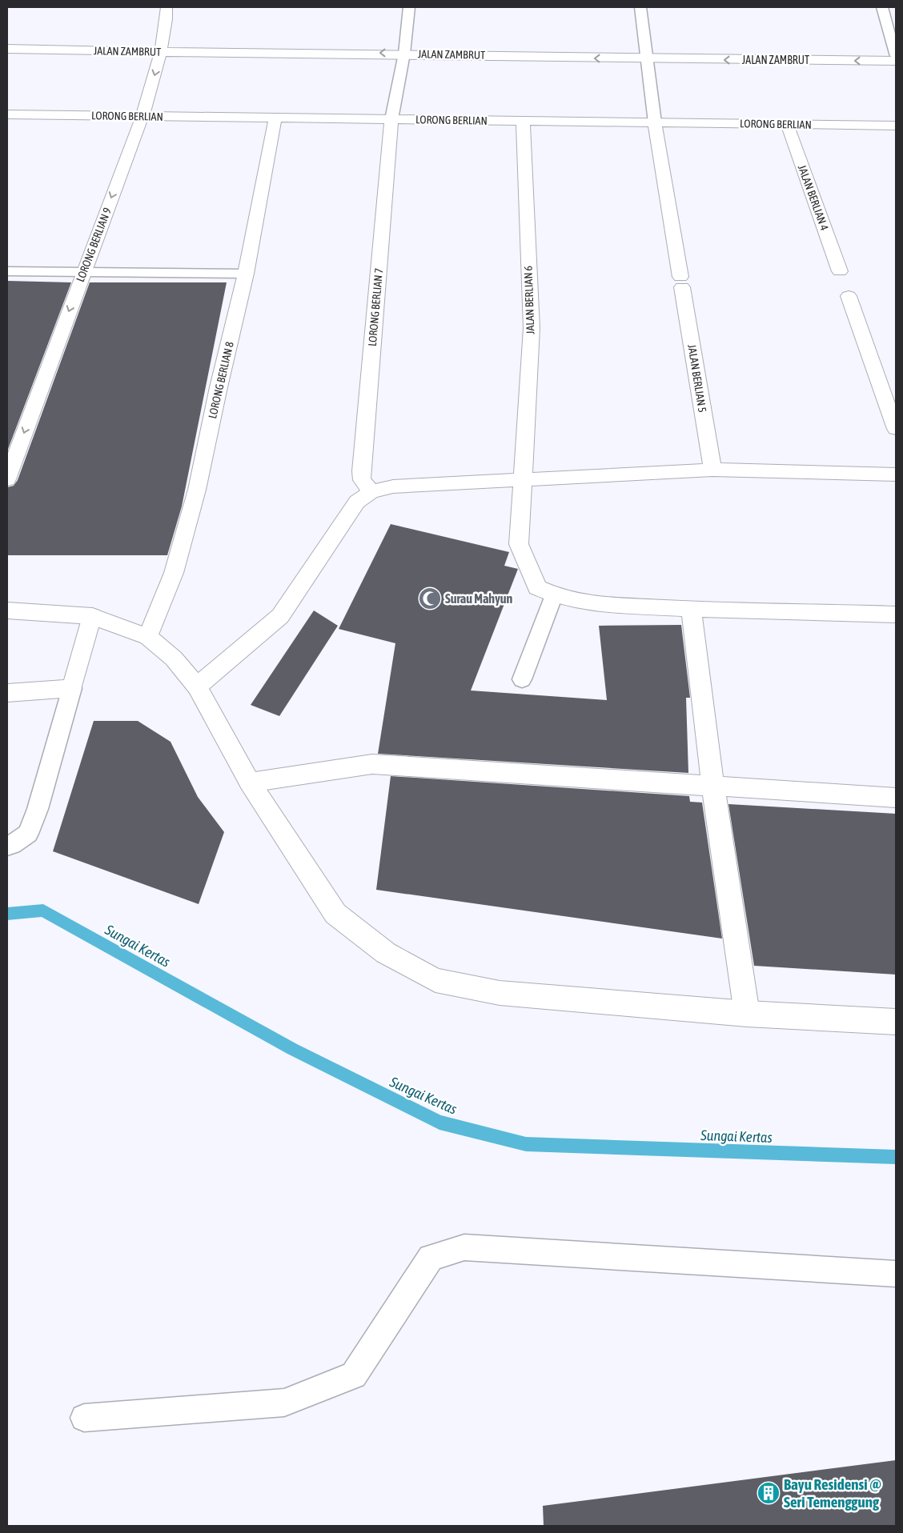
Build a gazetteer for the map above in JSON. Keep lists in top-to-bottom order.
{
  "streets": {
    "street": [
      "JALAN ZAMBRUT",
      "LORONG BERLIAN",
      "JALAN BERLIAN 4",
      "LORONG BERLIAN 9",
      "JALAN BERLIAN 6",
      "LORONG BERLIAN 7",
      "JALAN BERLIAN 5",
      "LORONG BERLIAN 8"
    ]
  },
  "crossings": [
    ["JALAN ZAMBRUT", "LORONG BERLIAN 9"],
    ["LORONG BERLIAN", "JALAN BERLIAN 4"],
    ["LORONG BERLIAN", "LORONG BERLIAN 9"],
    ["LORONG BERLIAN", "JALAN BERLIAN 6"],
    ["LORONG BERLIAN", "LORONG BERLIAN 7"],
    ["LORONG BERLIAN", "JALAN BERLIAN 5"],
    ["LORONG BERLIAN", "LORONG BERLIAN 8"]
  ],
  "one_way": ["JALAN ZAMBRUT", "LORONG BERLIAN 9"],
  "water": ["Sungai Kertas"],
  "places": {
    "mosque": ["Surau Mahyun"],
    "building": ["Bayu Residensi @ Seri Temenggung"]
  }
}
